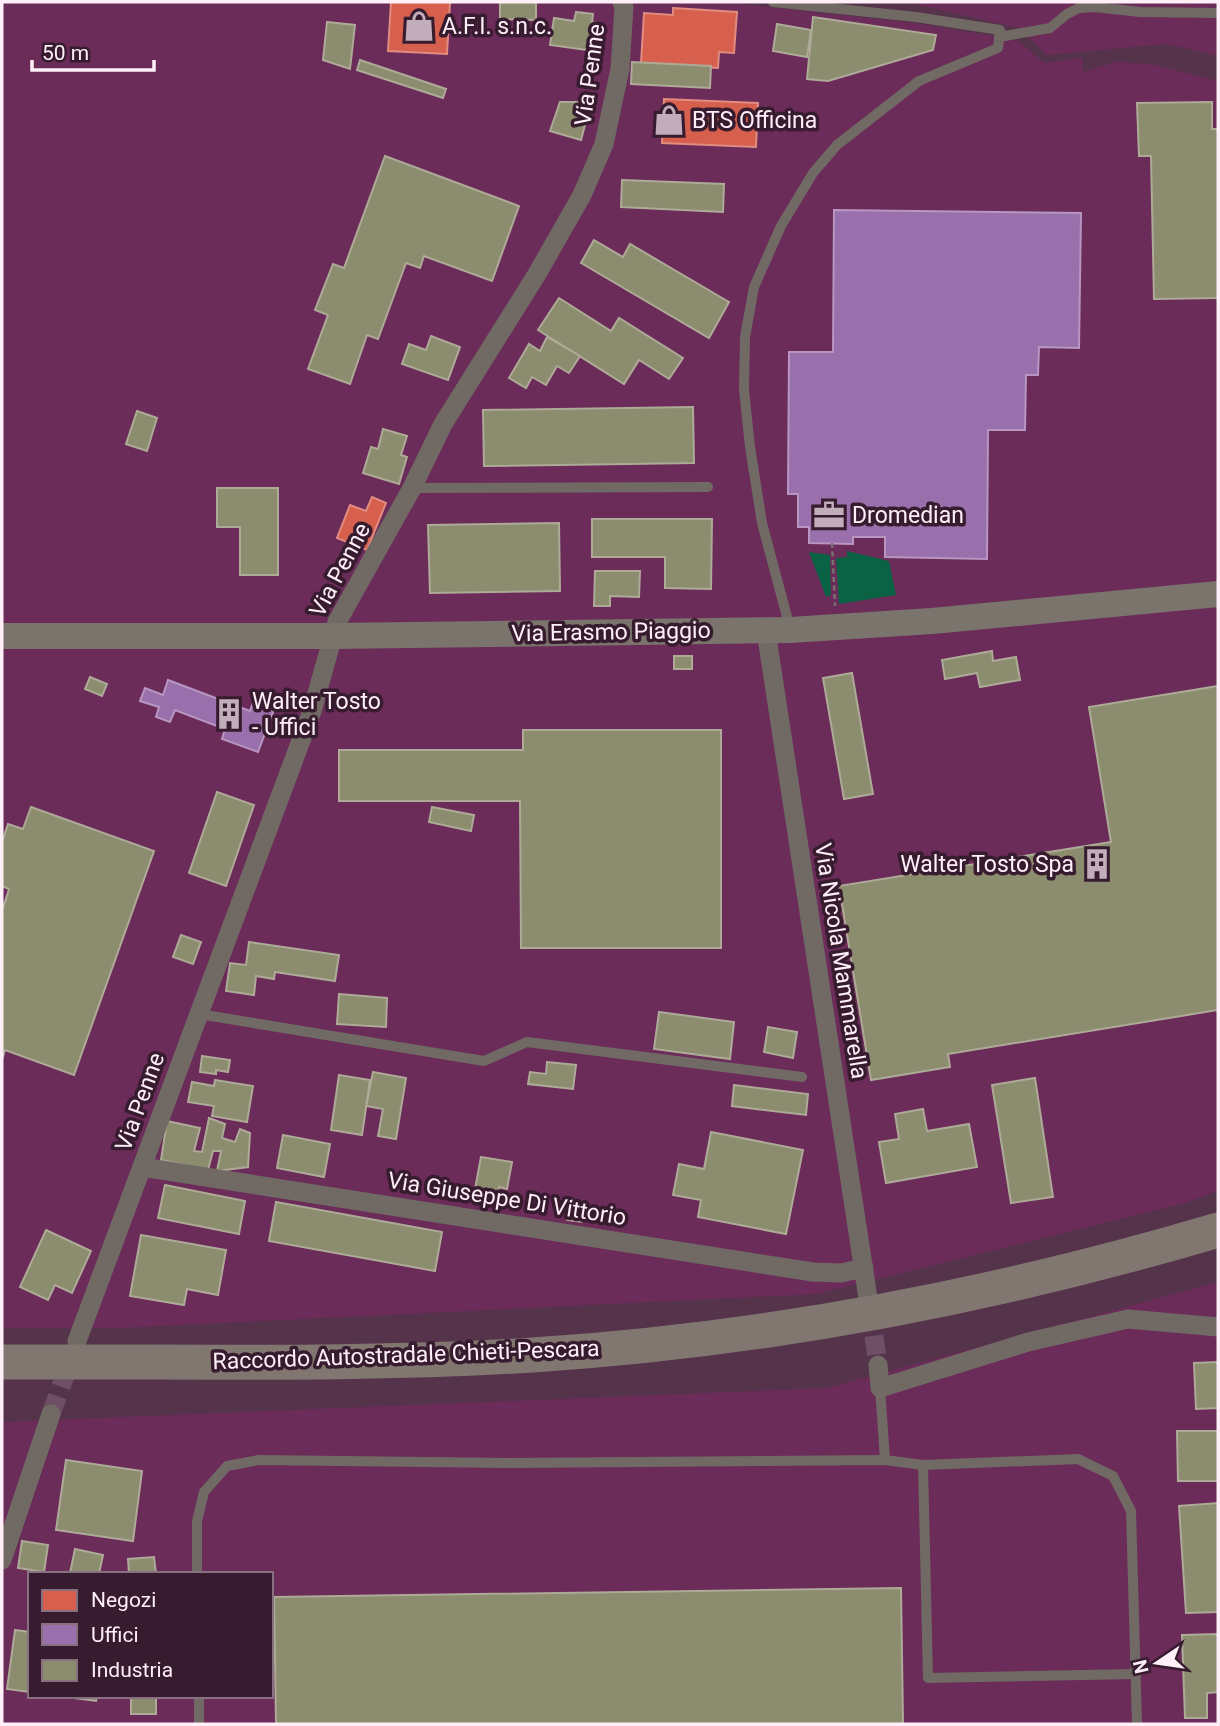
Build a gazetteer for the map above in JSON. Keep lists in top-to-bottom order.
{
  "streets": {
    "highway": ["Raccordo Autostradale Chieti-Pescara"],
    "street": [
      "Via Penne",
      "Via Erasmo Piaggio",
      "Via Nicola Mammarella",
      "Via Giuseppe Di Vittorio"
    ]
  },
  "crossings": [
    ["Via Penne", "Via Erasmo Piaggio"],
    ["Via Penne", "Via Giuseppe Di Vittorio"],
    ["Via Erasmo Piaggio", "Via Nicola Mammarella"],
    ["Via Nicola Mammarella", "Via Giuseppe Di Vittorio"]
  ],
  "places": {
    "shop": ["A.F.I. s.n.c.", "BTS Officina"],
    "office": ["Dromedian"],
    "building": ["Walter Tosto - Uffici", "Walter Tosto Spa"]
  },
  "legend": ["Negozi", "Uffici", "Industria"],
  "scale_bar": "50 m",
  "north": "left"
}
